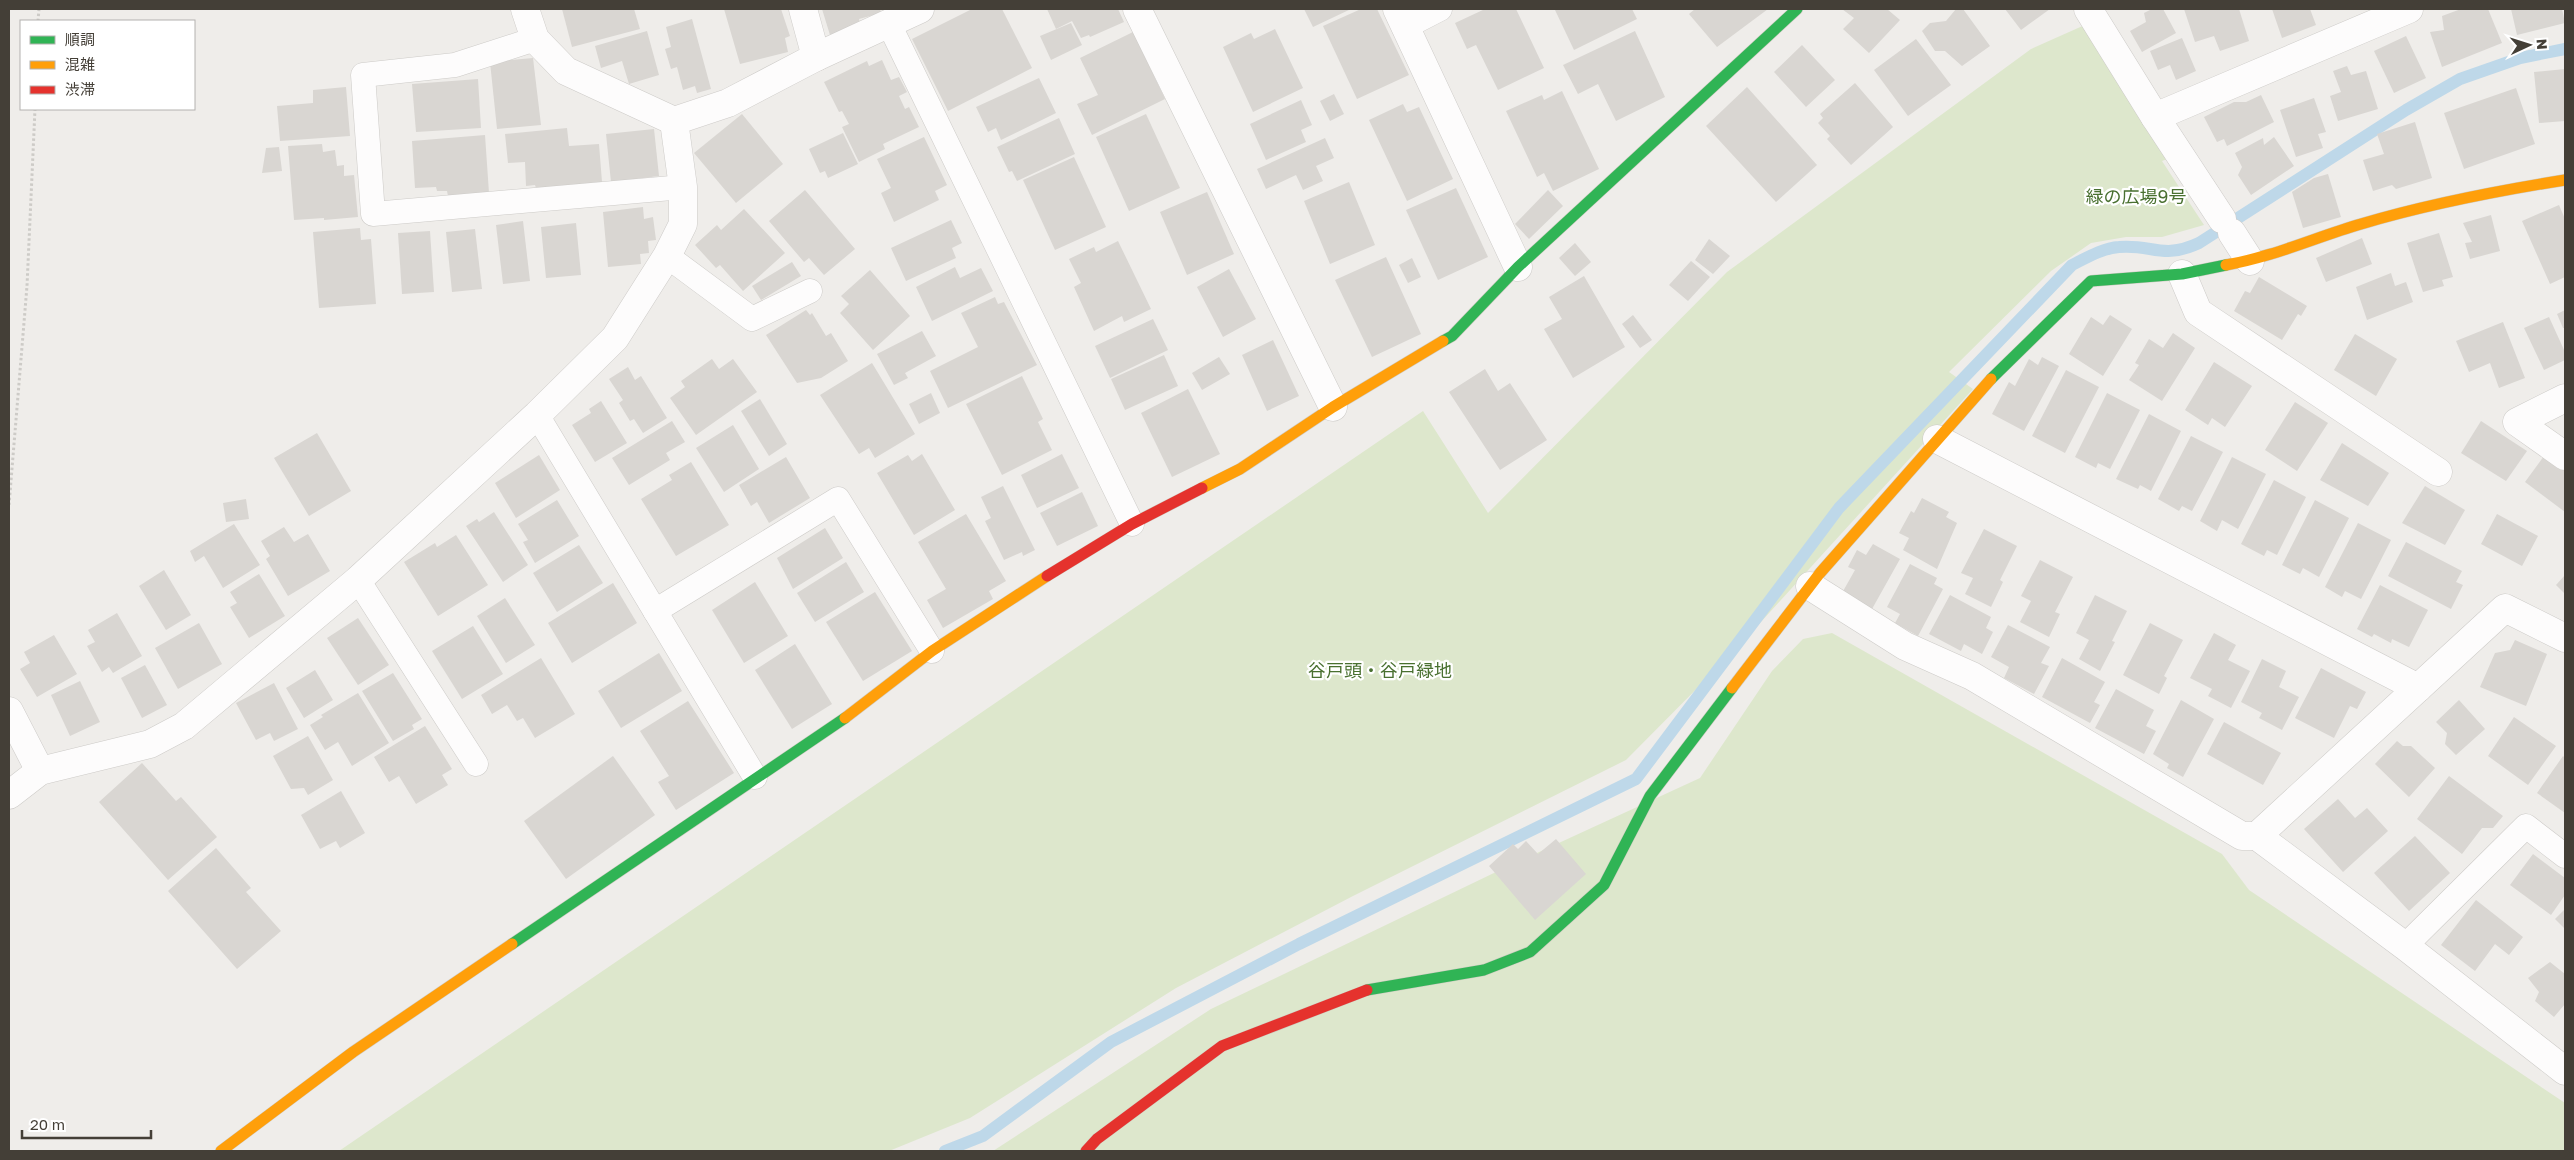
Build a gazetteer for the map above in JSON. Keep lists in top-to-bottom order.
{
  "parks": ["緑の広場9号", "谷戸頭・谷戸緑地"],
  "legend": ["順調", "混雑", "渋滞"],
  "scale_bar": "20 m",
  "north": "right"
}
